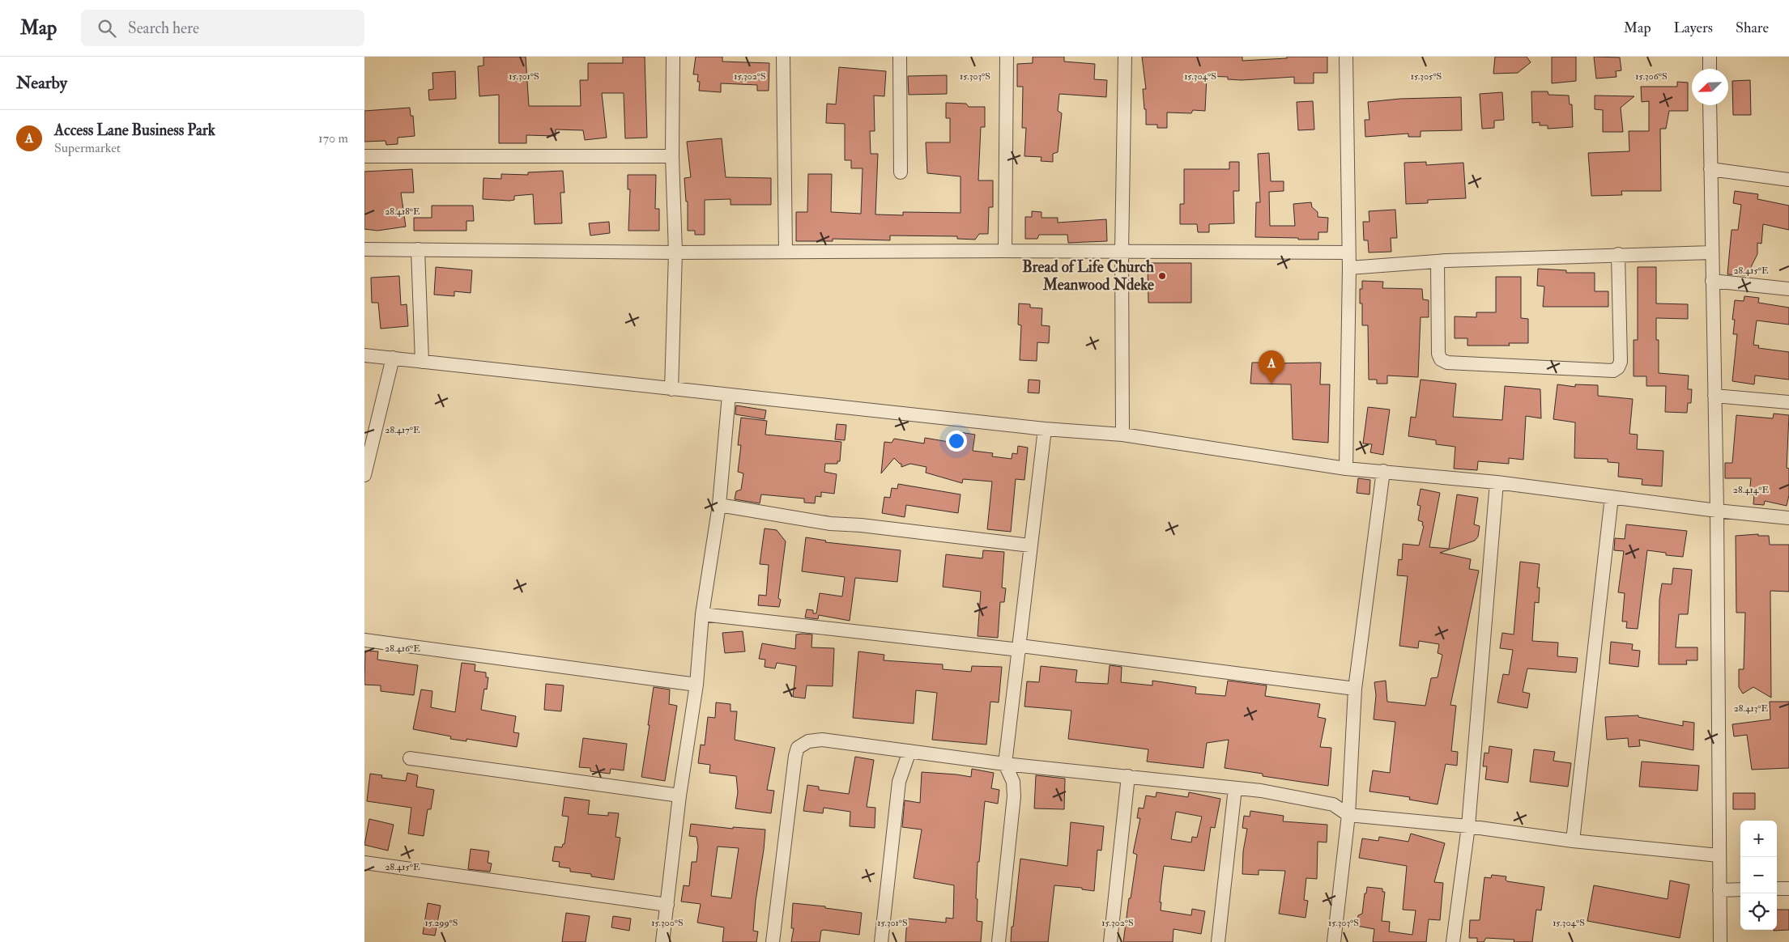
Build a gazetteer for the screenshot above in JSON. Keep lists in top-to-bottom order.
{
  "places": ["Bread of Life Church Meanwood Ndeke"],
  "north": "bottom left",
  "page": {
    "header": "Map",
    "search": "Search here",
    "nav": ["Map", "Layers", "Share"],
    "heading": "Nearby",
    "list": [
      {
        "mark": "A",
        "name": "Access Lane Business Park",
        "note": "Supermarket",
        "value": "170 m"
      }
    ],
    "pins": "A",
    "map_buttons": ["+", "−"]
  },
  "coordinates": [
    "15.301°S",
    "15.302°S",
    "15.303°S",
    "15.304°S",
    "15.305°S",
    "15.306°S",
    "28.418°E",
    "28.415°E",
    "28.417°E",
    "28.414°E",
    "28.416°E",
    "28.413°E",
    "15.299°S",
    "15.300°S"
  ]
}
